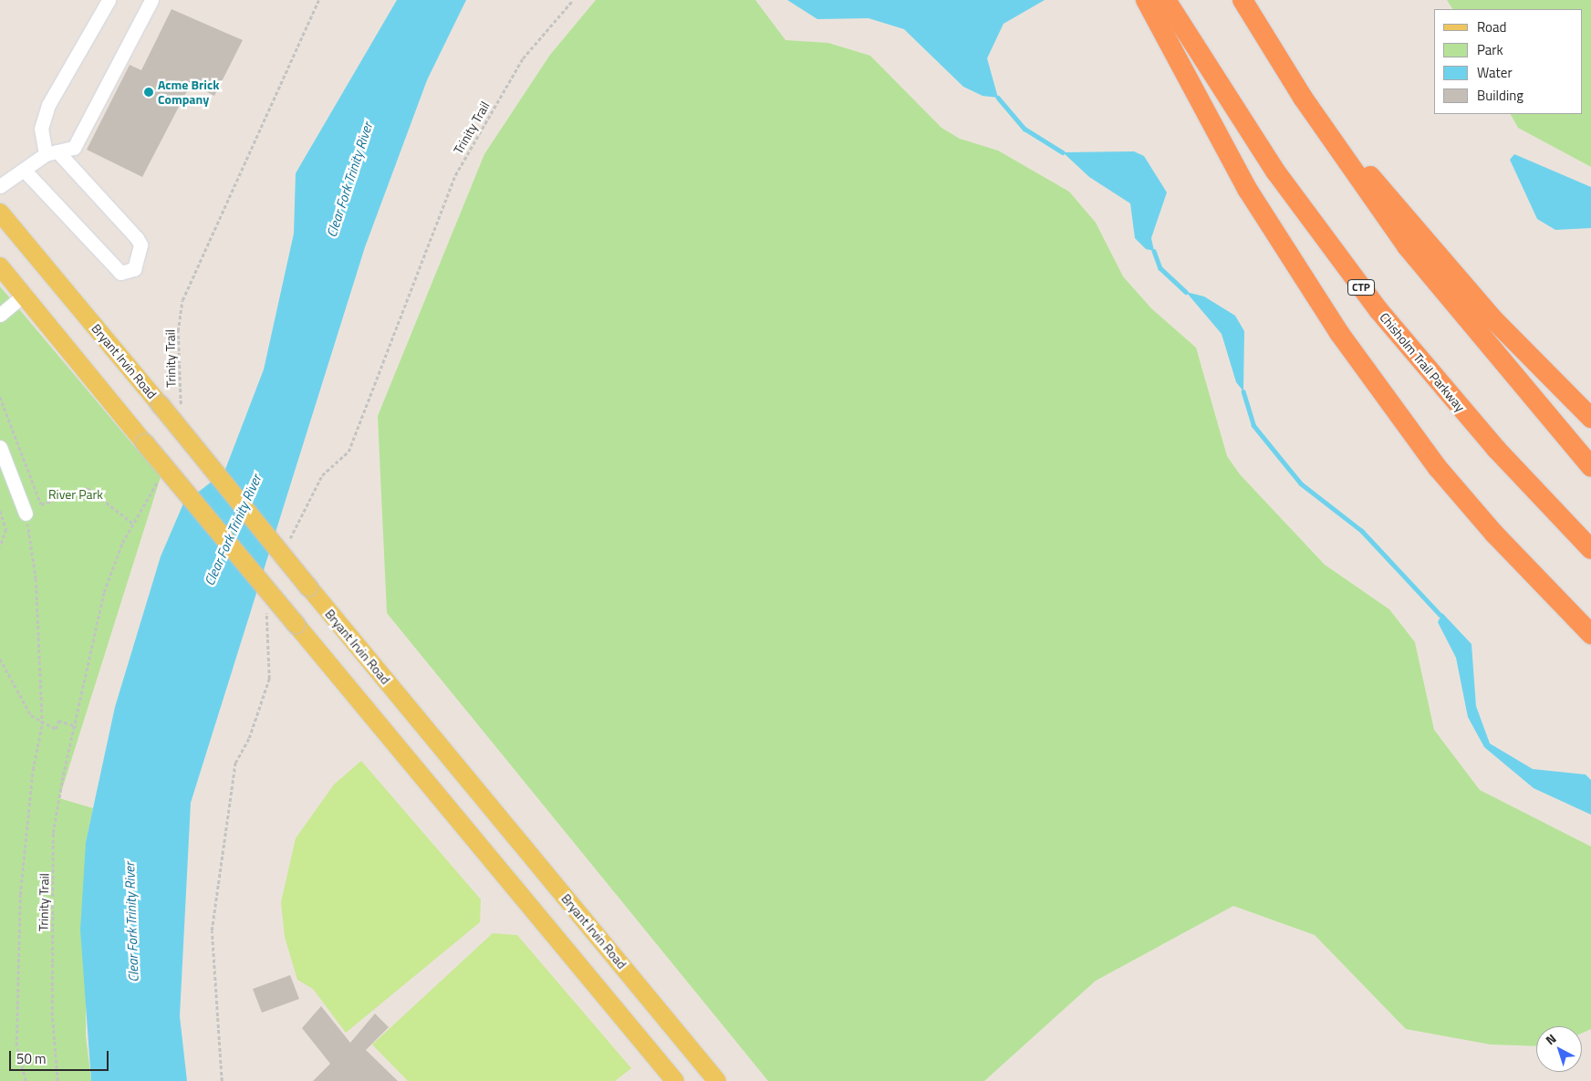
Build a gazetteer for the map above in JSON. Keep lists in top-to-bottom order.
{
  "streets": {
    "highway": ["CTP", "Chisholm Trail Parkway"],
    "main road": ["Bryant Irvin Road"],
    "path": ["Trinity Trail"]
  },
  "water": ["Clear Fork Trinity River"],
  "parks": ["River Park"],
  "places": ["Acme Brick Company"],
  "legend": [
    "Road",
    "Park",
    "Water",
    "Building"
  ],
  "scale_bar": "50 m",
  "north": "top left"
}
